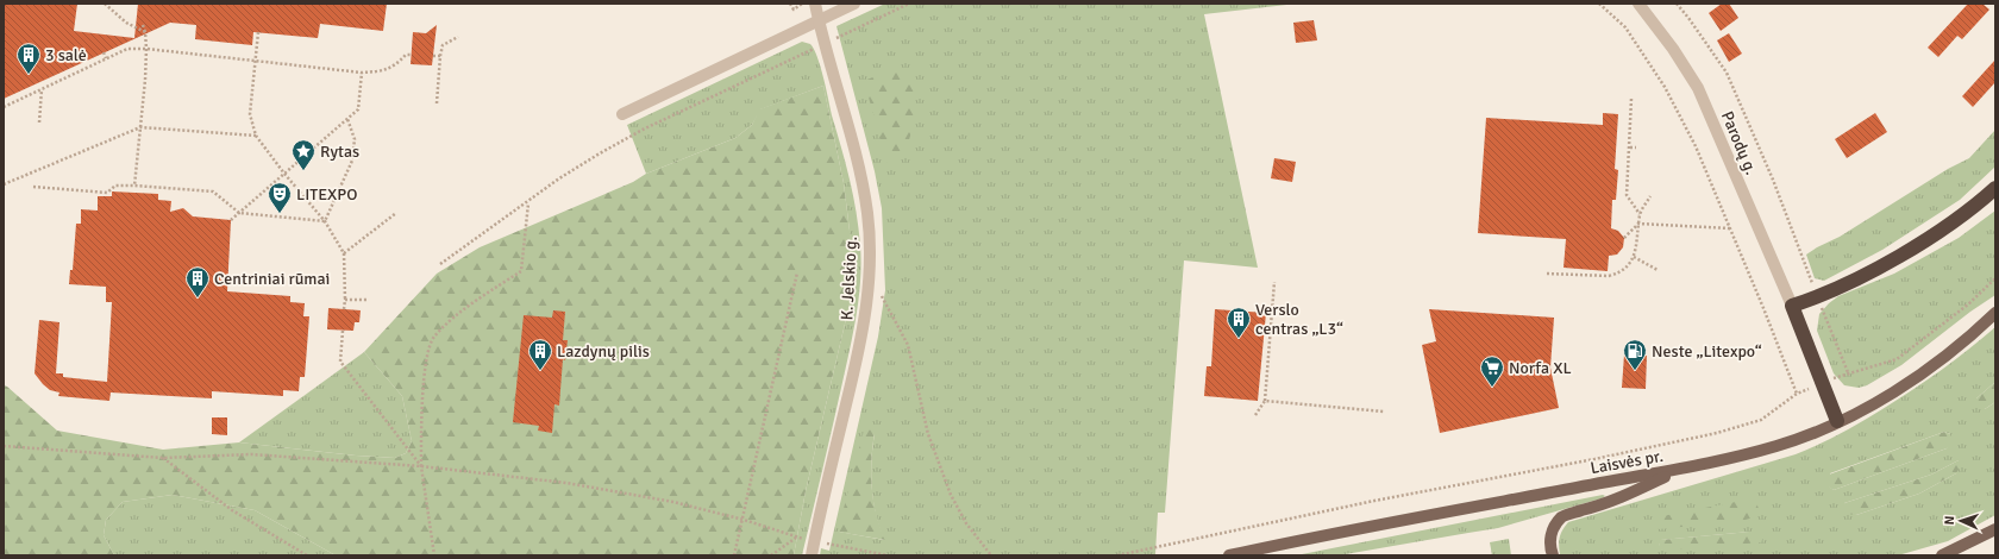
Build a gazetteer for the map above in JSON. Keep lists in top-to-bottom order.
{
  "streets": {
    "main road": ["Laisvės pr."],
    "street": ["Parodų g.", "K. Jelskio g."]
  },
  "places": {
    "building": [
      "3 salė",
      "Centriniai rūmai",
      "Verslo centras „L3“",
      "Lazdynų pilis"
    ],
    "place": ["Rytas"],
    "theatre": ["LITEXPO"],
    "fuel station": ["Neste „Litexpo“"],
    "supermarket": ["Norfa XL"]
  },
  "north": "left"
}
